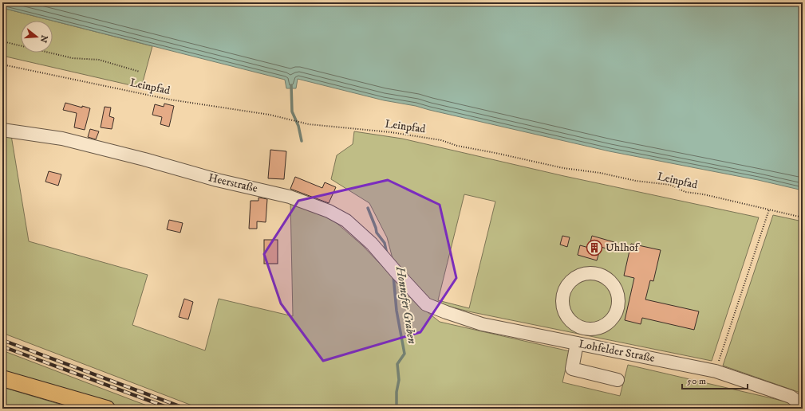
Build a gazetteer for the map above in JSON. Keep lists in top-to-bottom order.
{
  "streets": {
    "street": ["Heerstraße", "Lohfelder Straße"],
    "path": ["Leinpfad"]
  },
  "crossings": [
    ["Heerstraße", "Lohfelder Straße"]
  ],
  "water": ["Honnefer Graben"],
  "places": {
    "building": ["Uhlhof"]
  },
  "scale_bar": "50 m",
  "north": "right"
}
